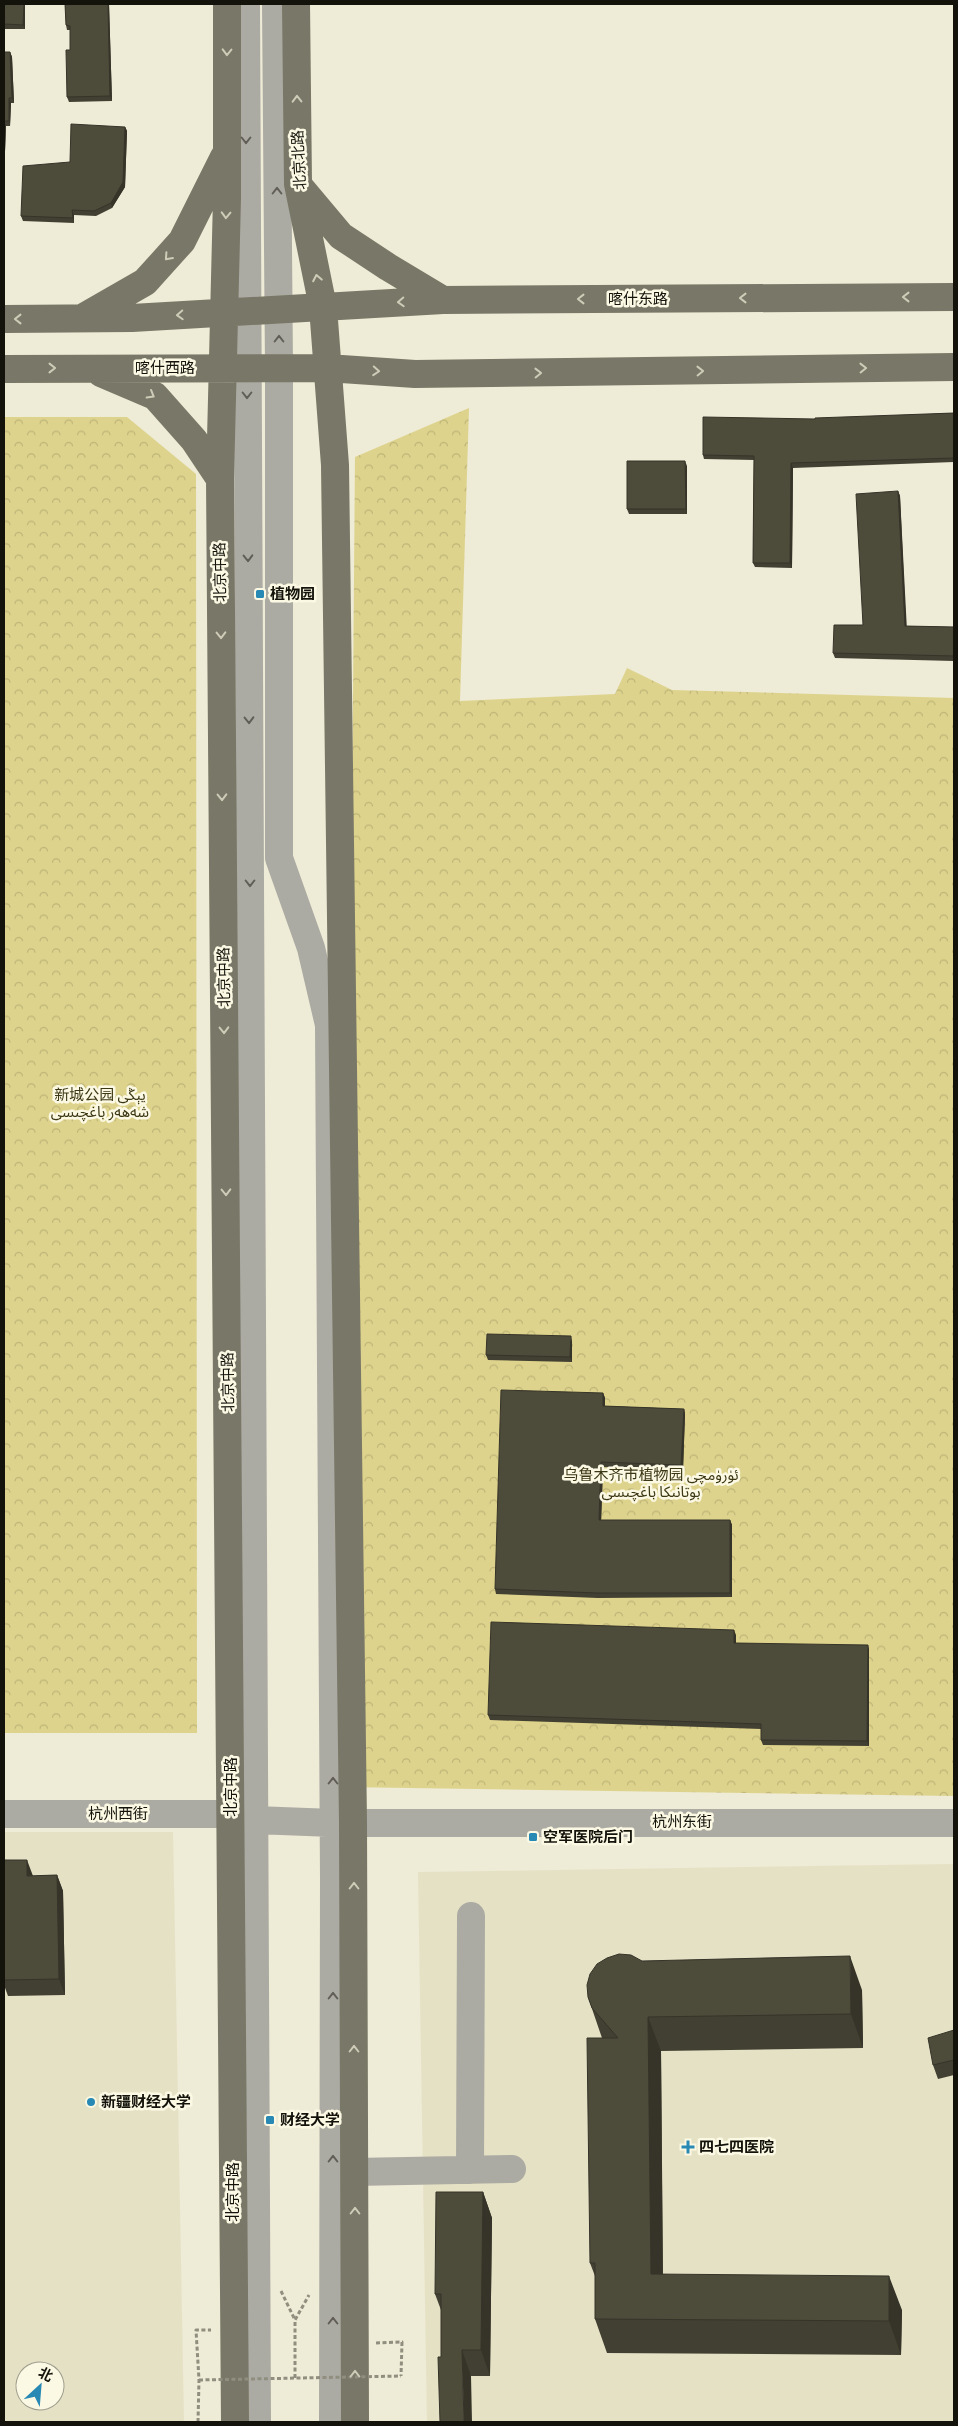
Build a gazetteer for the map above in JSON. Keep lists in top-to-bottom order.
{
  "streets": {
    "main road": [
      "北京北路",
      "喀什东路",
      "喀什西路",
      "北京中路"
    ],
    "street": ["杭州西街", "杭州东街"]
  },
  "crossings": [
    ["北京北路", "喀什东路"],
    ["北京北路", "喀什西路"],
    ["喀什西路", "北京中路"],
    ["北京中路", "杭州西街"],
    ["北京中路", "杭州东街"],
    ["杭州西街", "杭州东街"]
  ],
  "parks": ["新城公园 يېڭى شەھەر باغچىسى", "乌鲁木齐市植物园 ئۈرۈمچى بوتانىكا باغچىسى"],
  "places": {
    "transit": ["植物园", "空军医院后门", "财经大学"],
    "other": ["新疆财经大学"],
    "health": ["四七四医院"]
  },
  "north": "top right"
}
